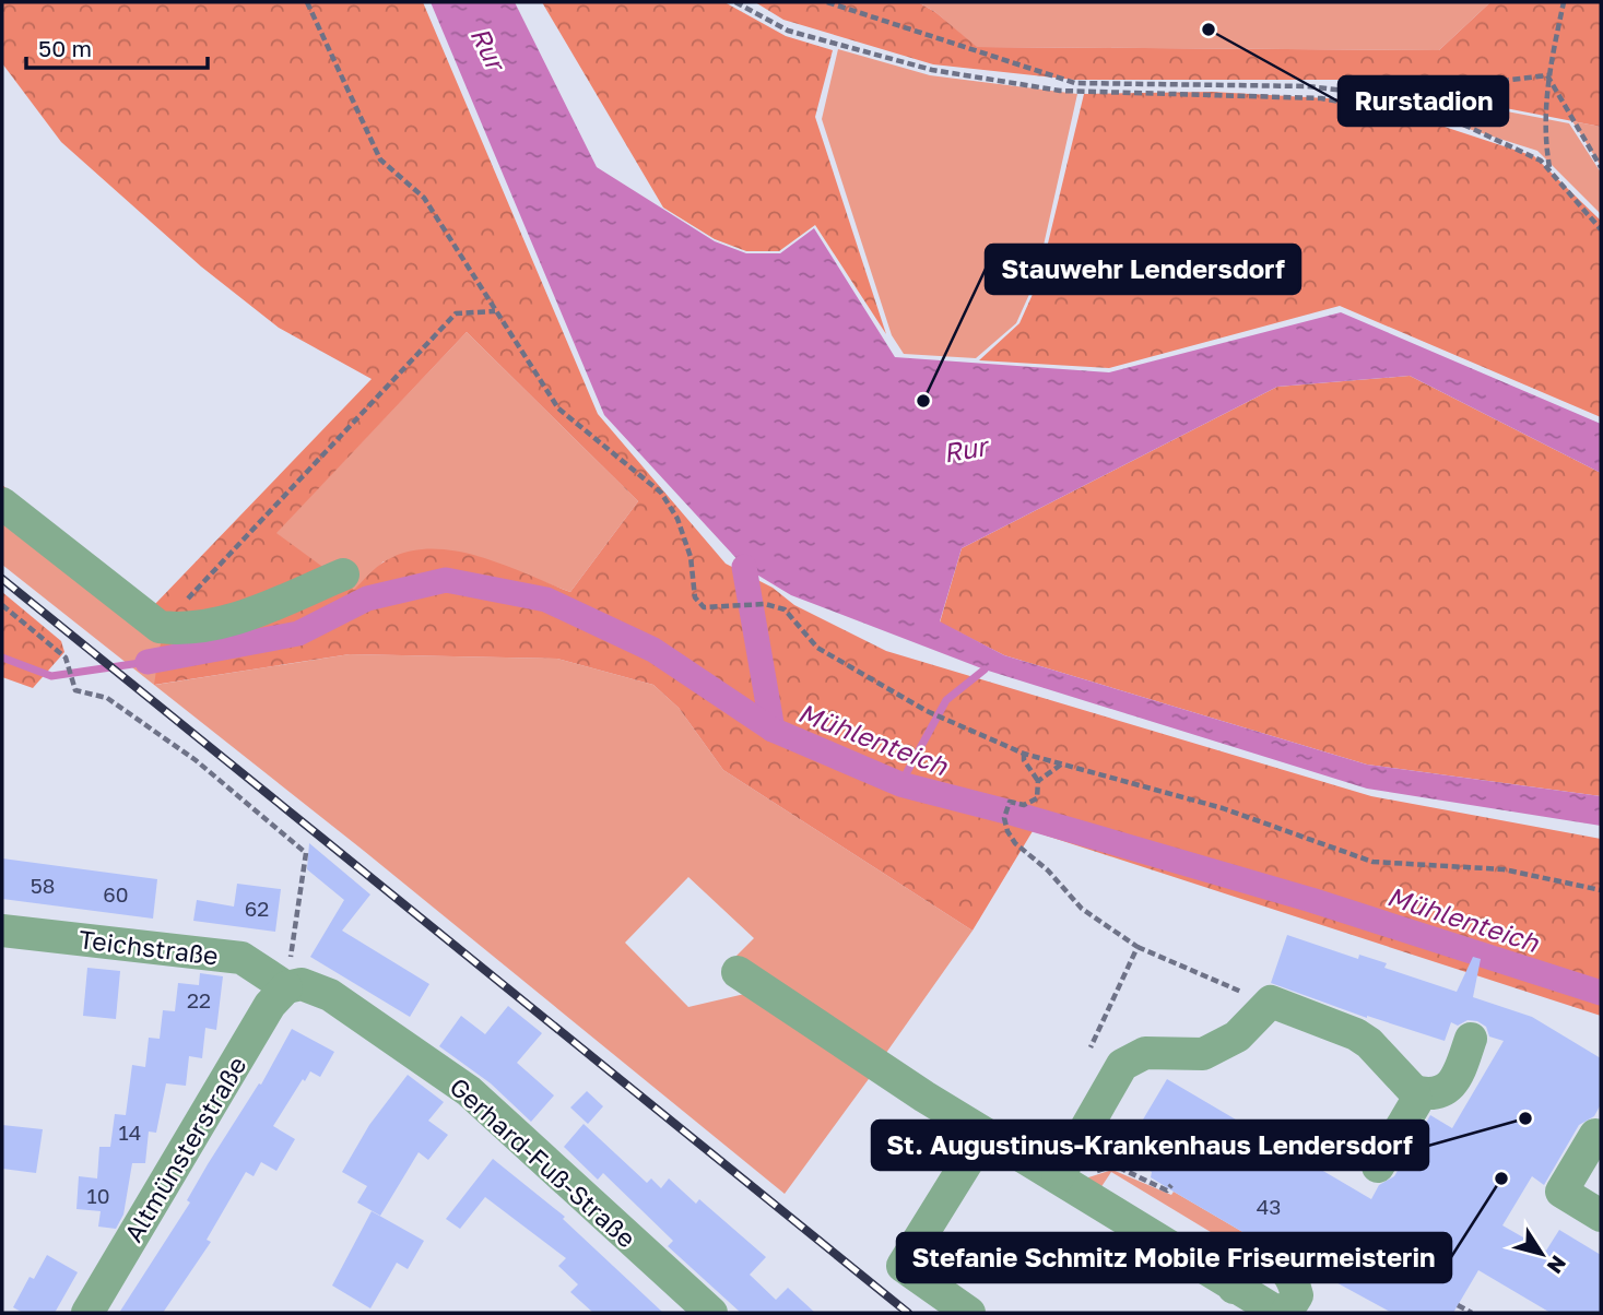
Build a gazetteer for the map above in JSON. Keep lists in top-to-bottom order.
{
  "streets": {
    "street": ["Teichstraße", "Altmünsterstraße", "Gerhard-Fuß-Straße"]
  },
  "crossings": [
    ["Teichstraße", "Altmünsterstraße"],
    ["Teichstraße", "Gerhard-Fuß-Straße"],
    ["Altmünsterstraße", "Gerhard-Fuß-Straße"]
  ],
  "water": ["Rur", "Mühlenteich"],
  "places": [
    "Rurstadion",
    "Stauwehr Lendersdorf",
    "St. Augustinus-Krankenhaus Lendersdorf",
    "Stefanie Schmitz Mobile Friseurmeisterin"
  ],
  "house_numbers": [
    "58",
    "60",
    "62",
    "22",
    "14",
    "10",
    "43"
  ],
  "scale_bar": "50 m",
  "north": "bottom right"
}
